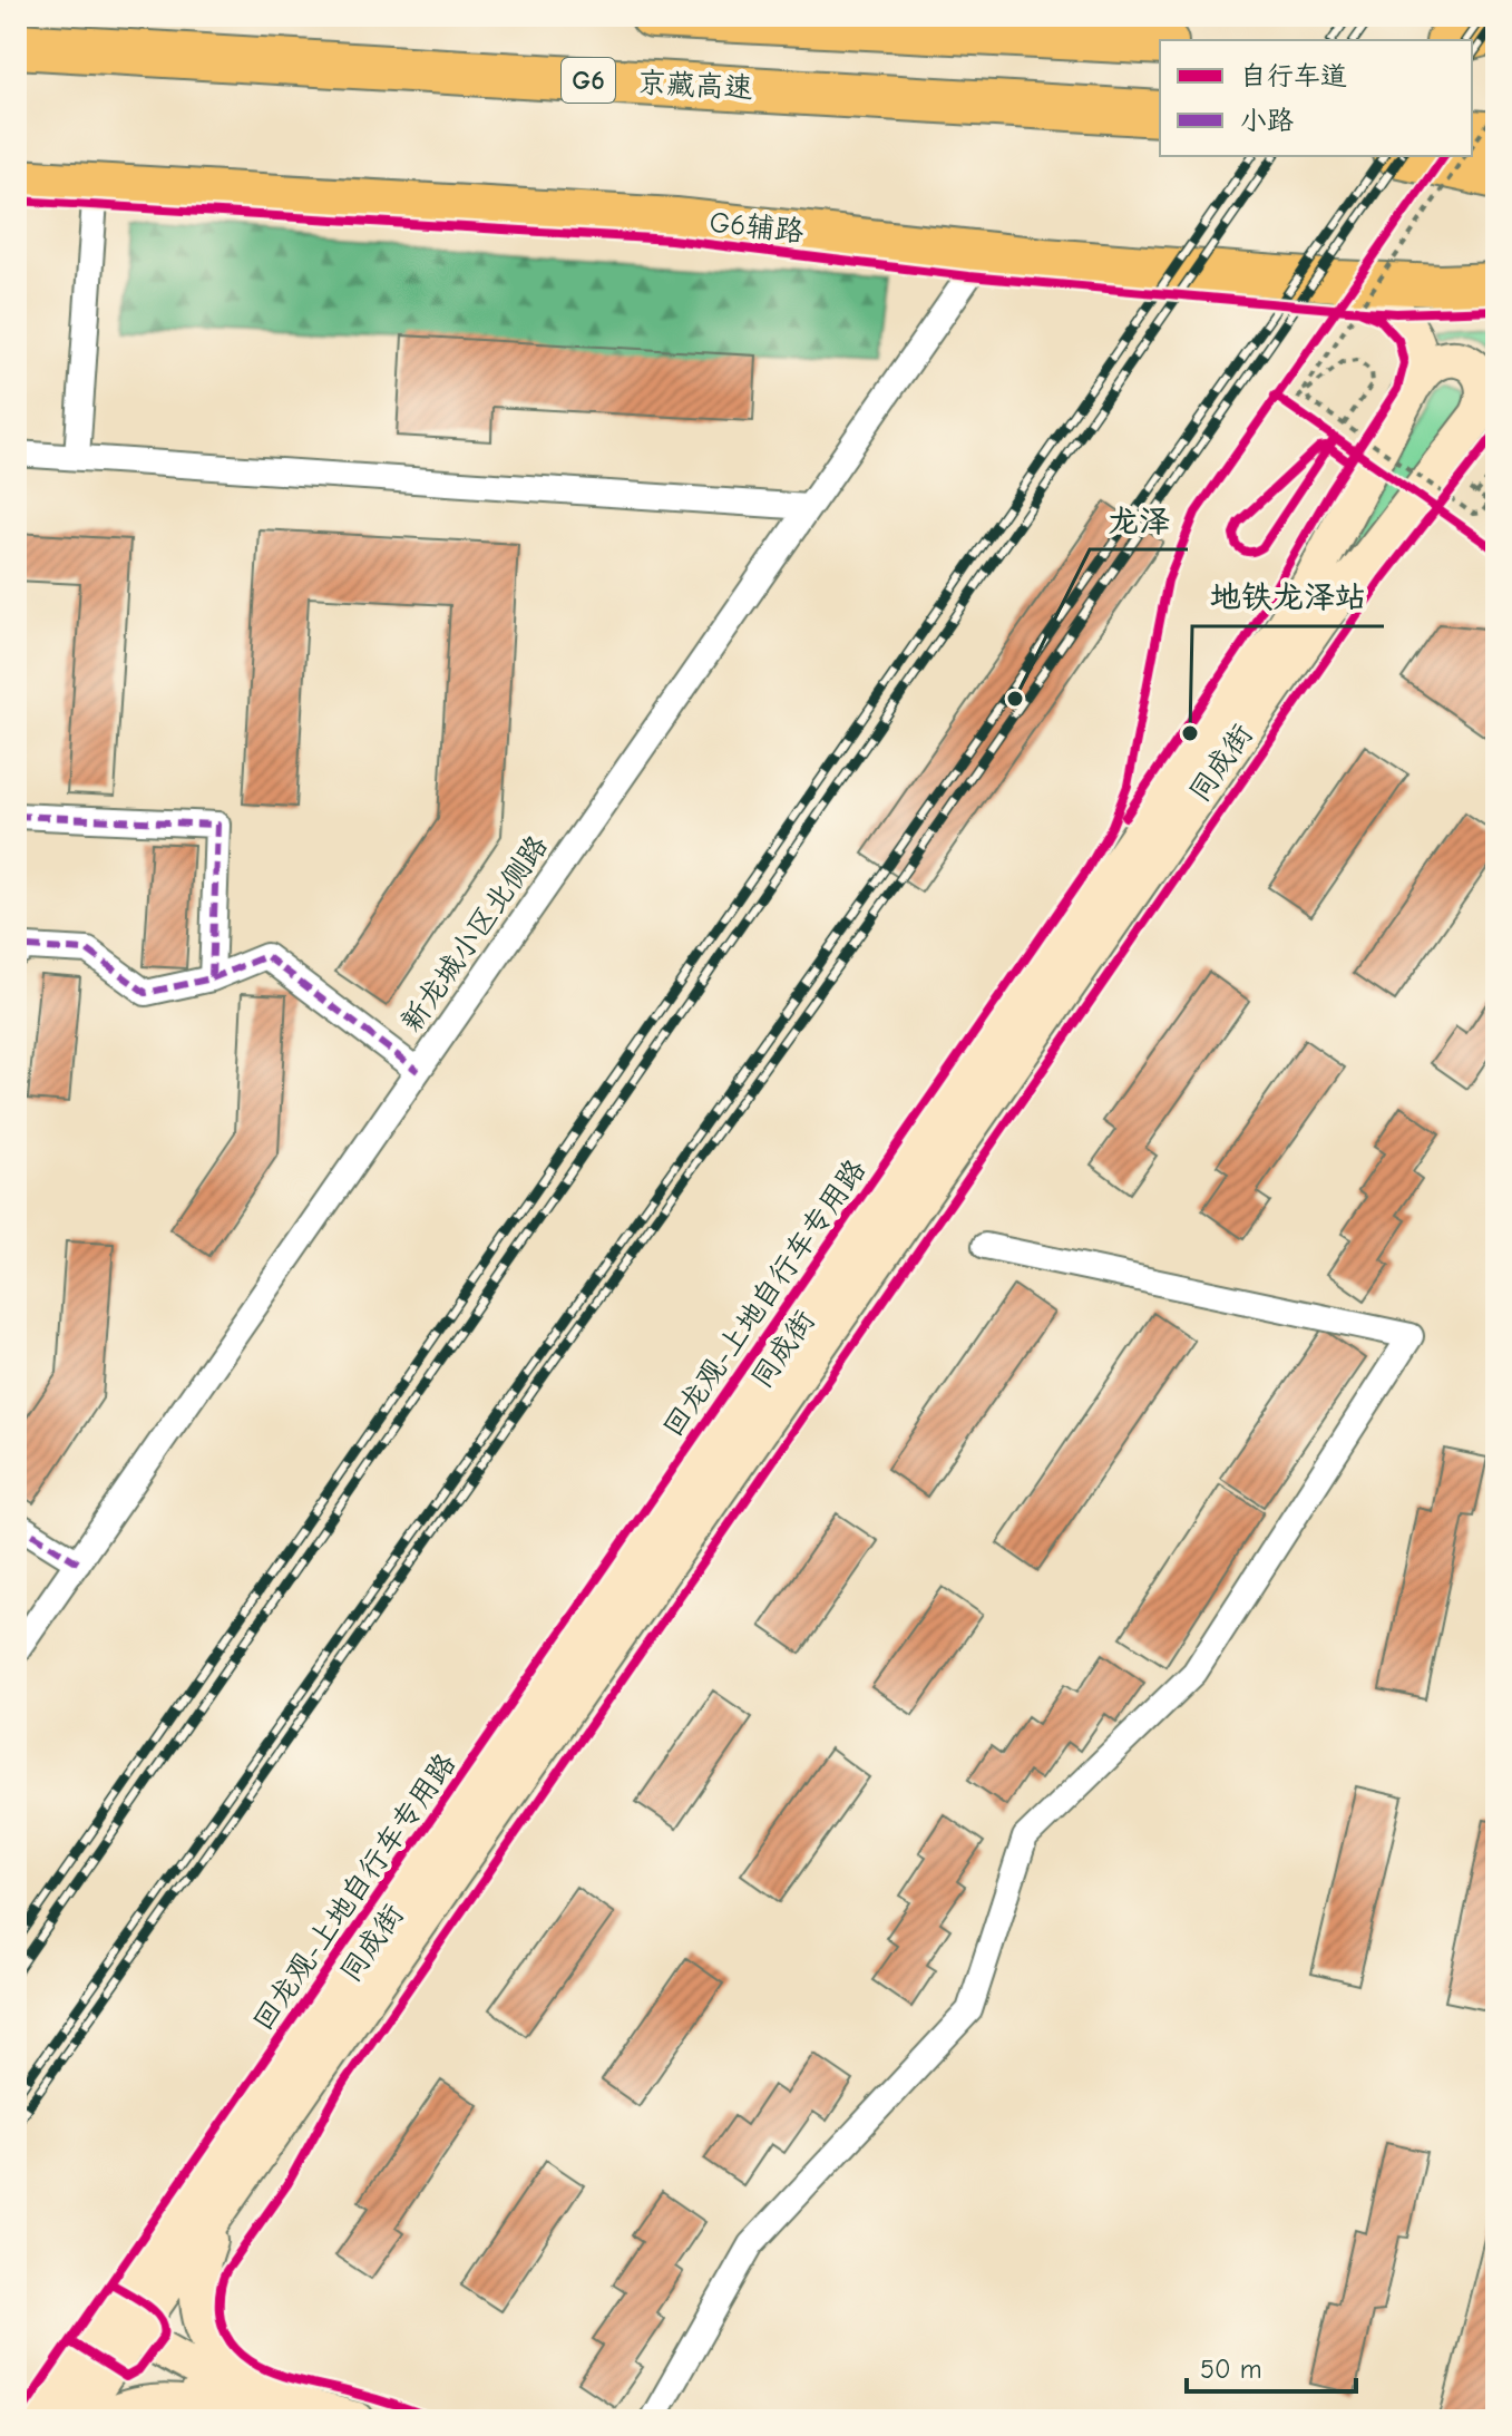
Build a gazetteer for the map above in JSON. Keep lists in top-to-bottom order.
{
  "streets": {
    "highway": ["G6", "京藏高速"],
    "main road": ["G6辅路", "同成街"],
    "street": ["新龙城小区北侧路"],
    "cycle path": ["回龙观-上地自行车专用路"]
  },
  "crossings": [
    ["G6辅路", "同成街"],
    ["G6辅路", "新龙城小区北侧路"]
  ],
  "places": ["龙泽", "地铁龙泽站"],
  "legend": ["自行车道", "小路"],
  "scale_bar": "50 m"
}
